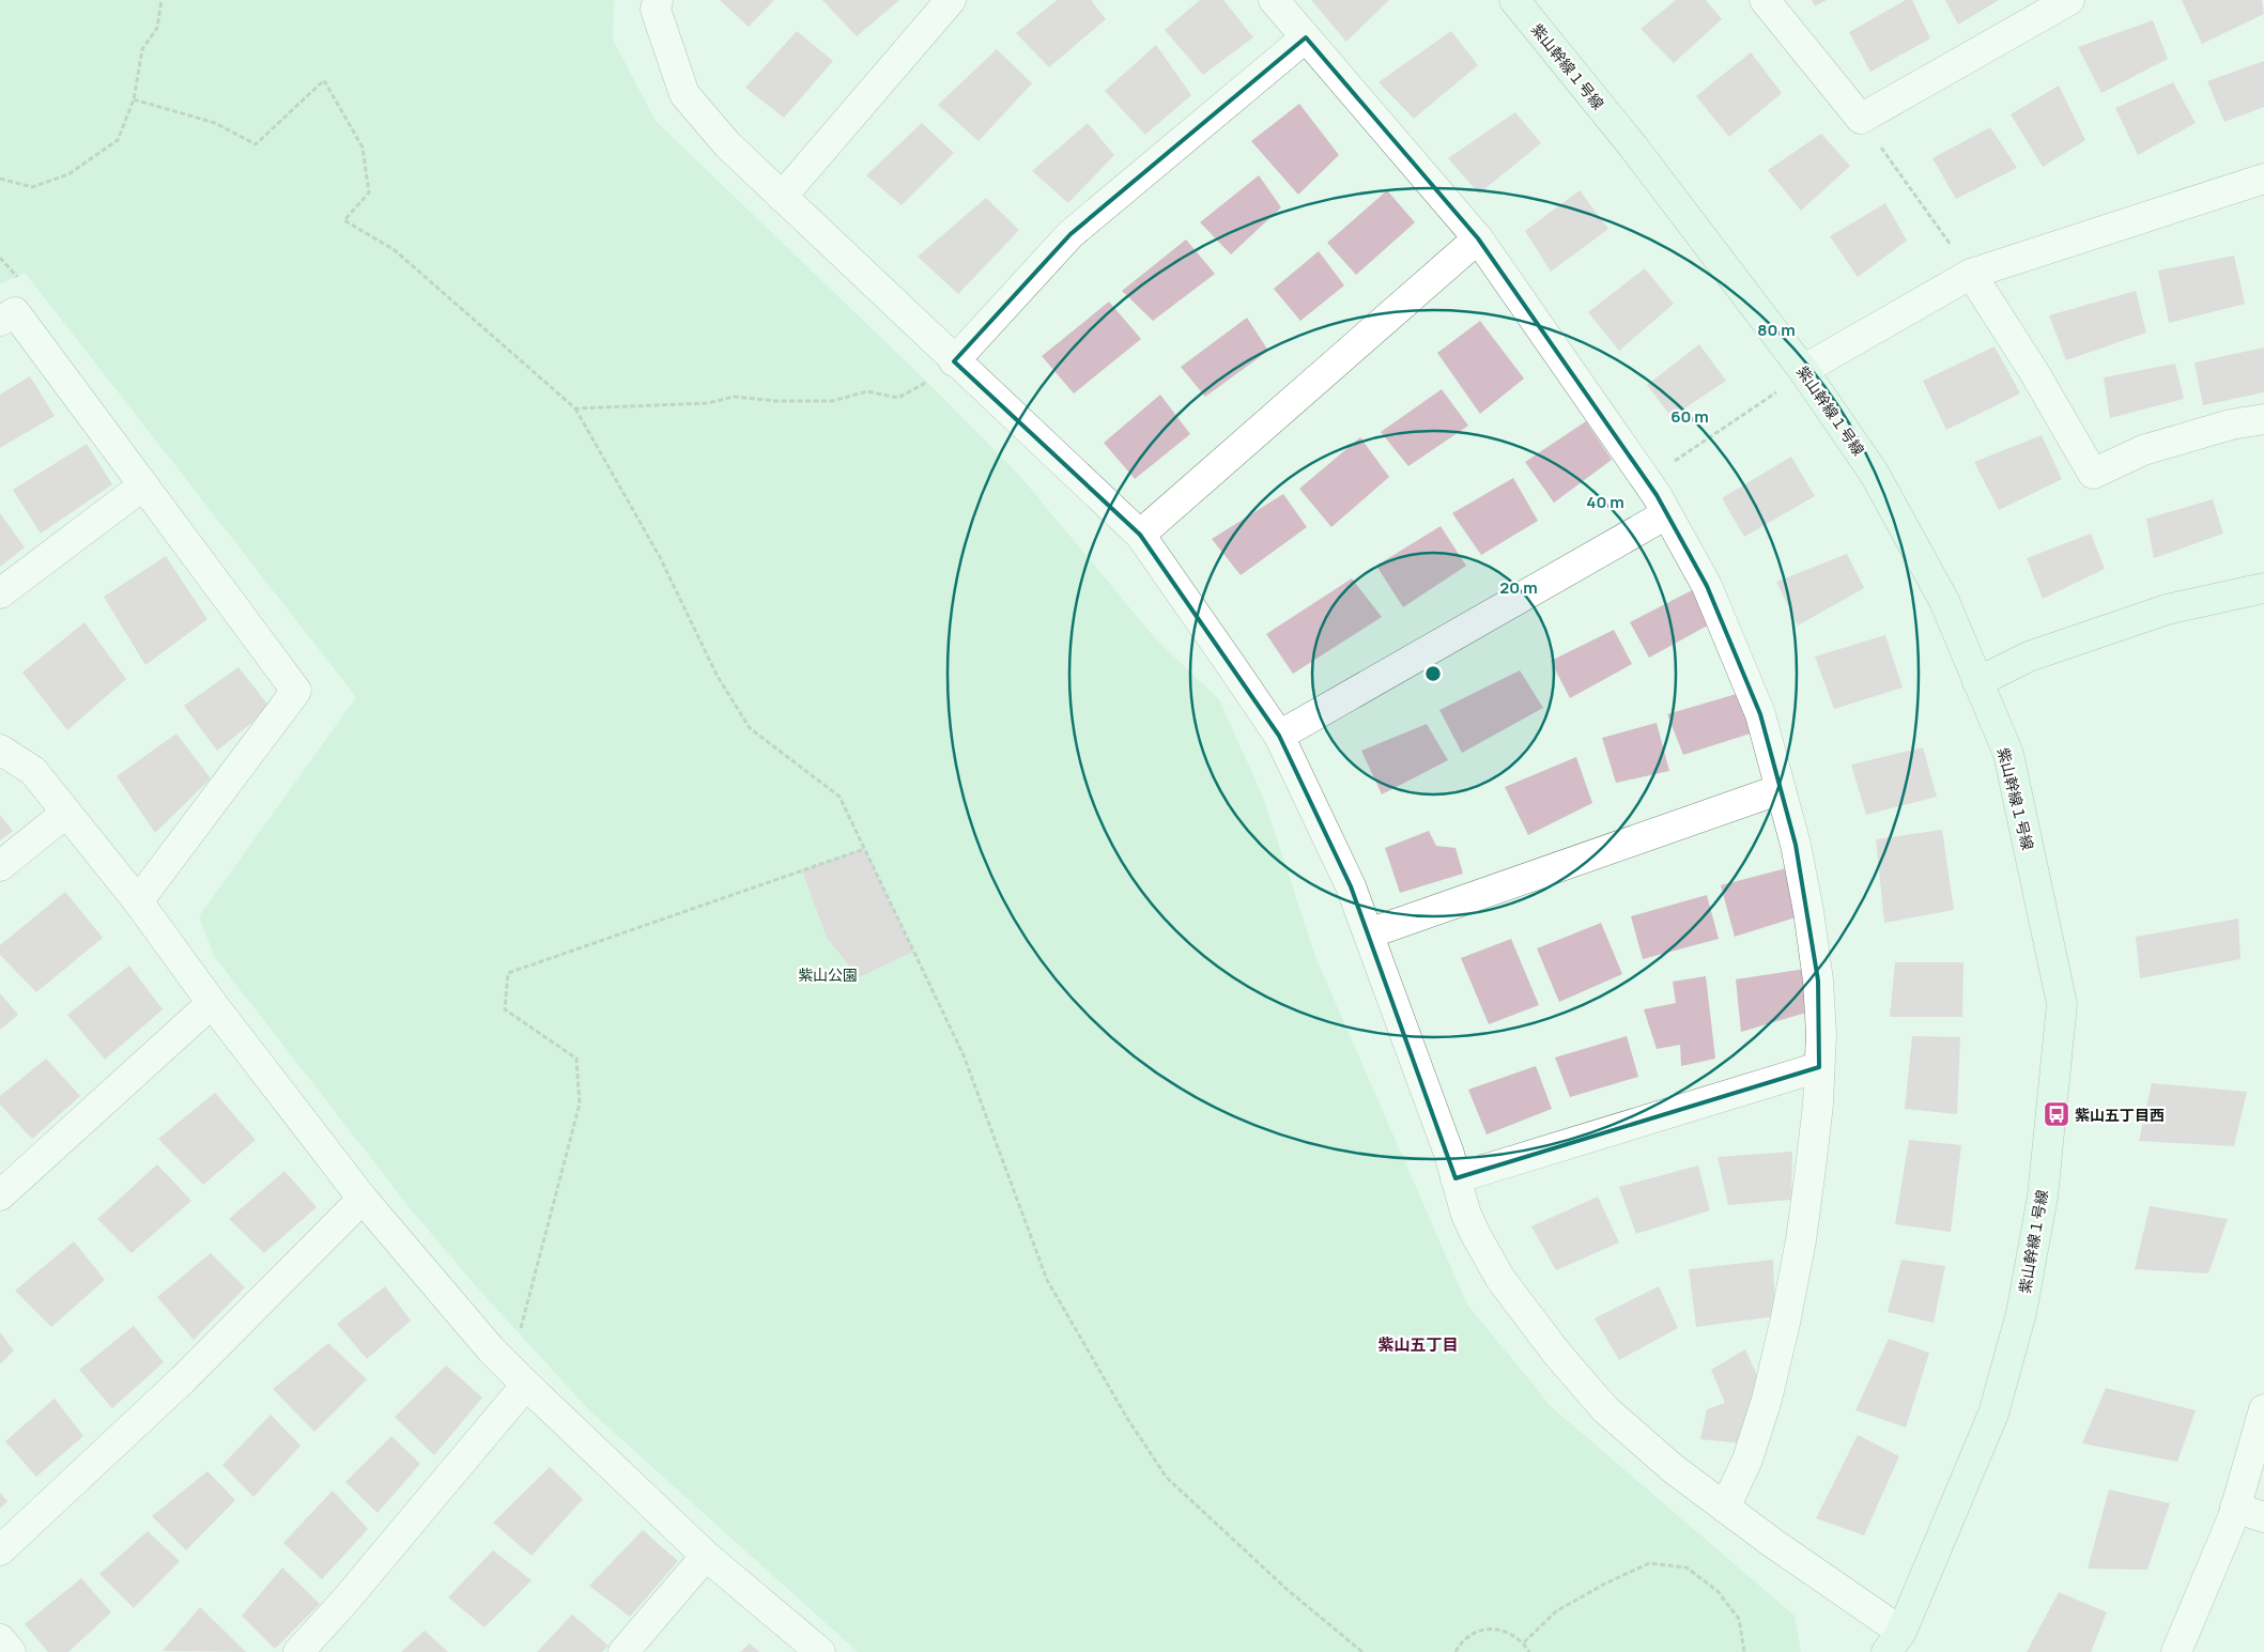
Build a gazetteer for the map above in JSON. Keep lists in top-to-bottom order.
{
  "streets": {
    "street": ["紫山幹線１号線"]
  },
  "districts": ["紫山五丁目"],
  "parks": ["紫山公園"],
  "places": {
    "bus stop": ["紫山五丁目西"]
  },
  "rings": [
    "80 m",
    "60 m",
    "40 m",
    "20 m"
  ]
}
